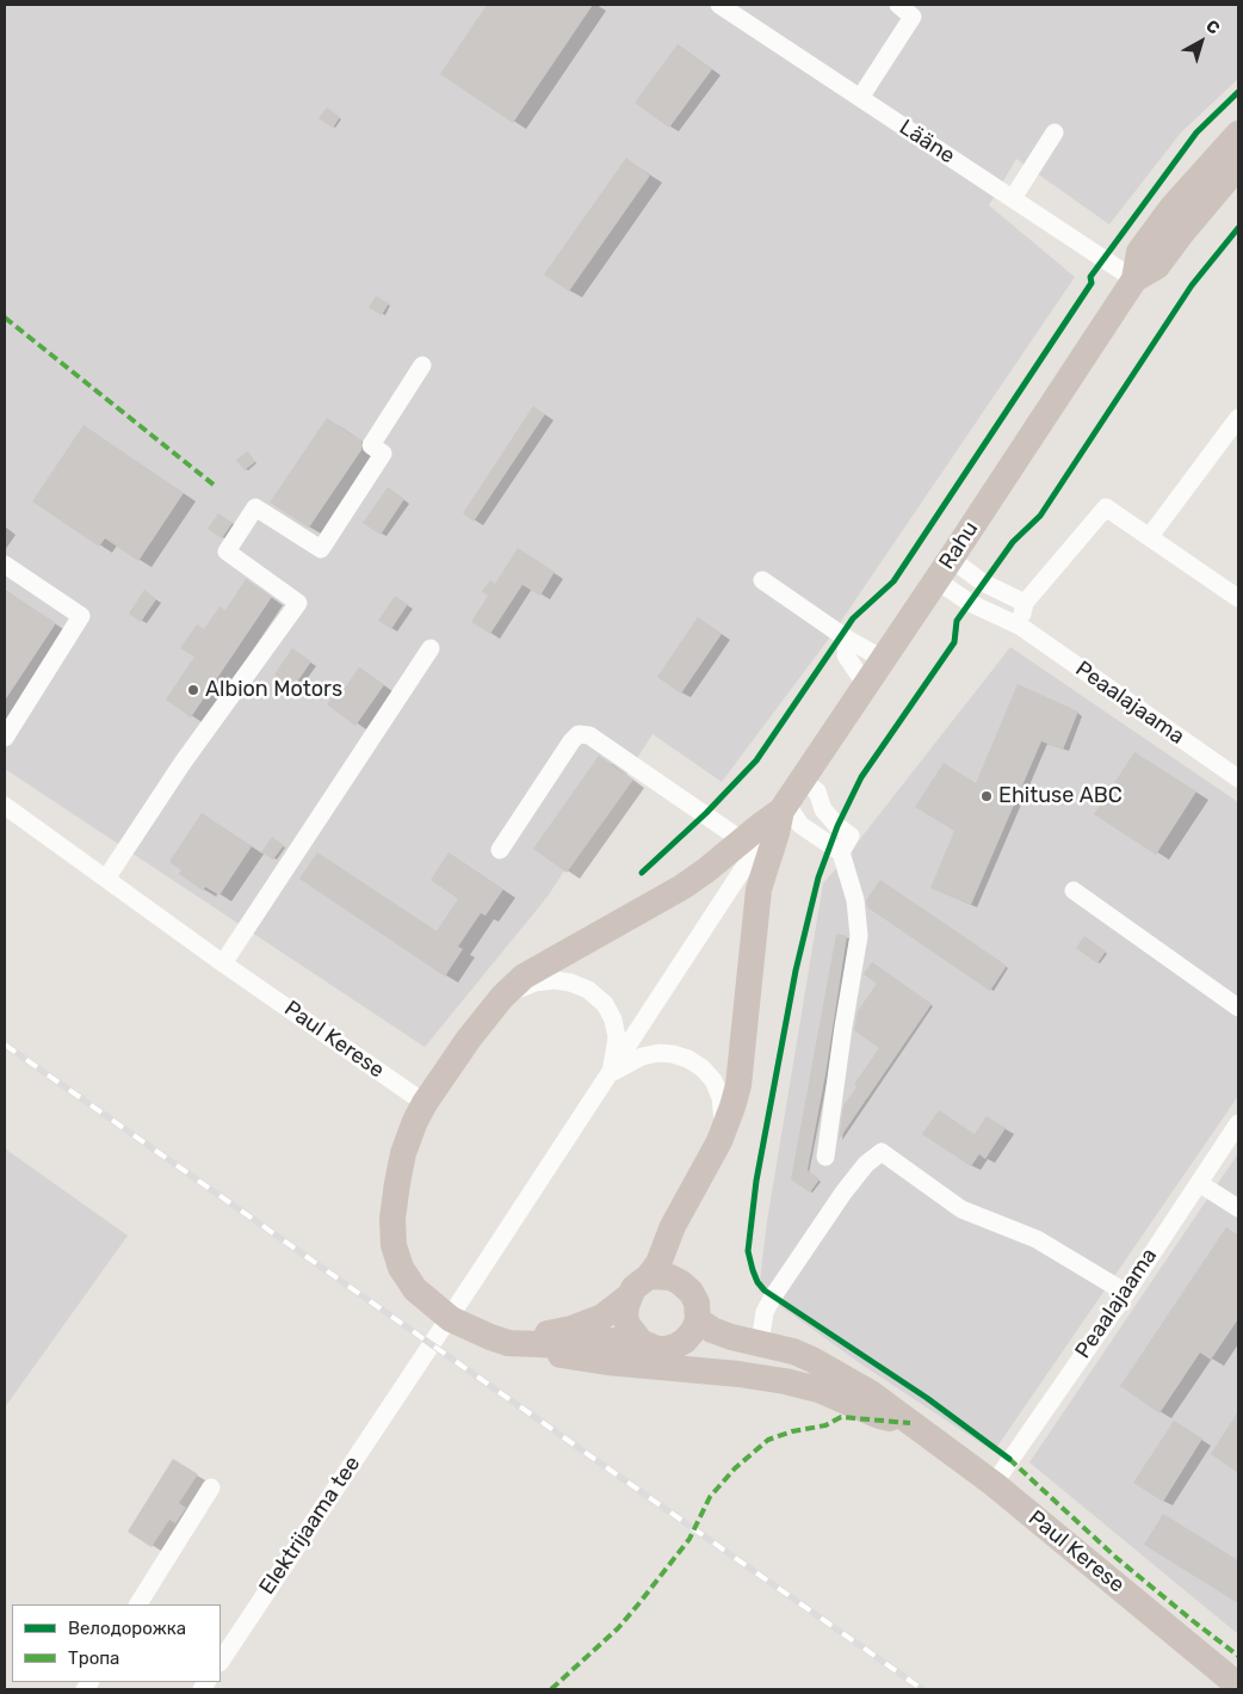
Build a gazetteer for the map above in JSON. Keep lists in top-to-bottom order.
{
  "streets": {
    "highway": ["Rahu", "Paul Kerese"],
    "street": ["Lääne", "Peaalajaama", "Elektrijaama tee"]
  },
  "crossings": [
    ["Lääne", "Rahu"],
    ["Rahu", "Peaalajaama"],
    ["Rahu", "Elektrijaama tee"],
    ["Peaalajaama", "Paul Kerese"]
  ],
  "places": ["Albion Motors", "Ehituse ABC"],
  "legend": ["Велодорожка", "Тропа"],
  "north": "top right"
}
